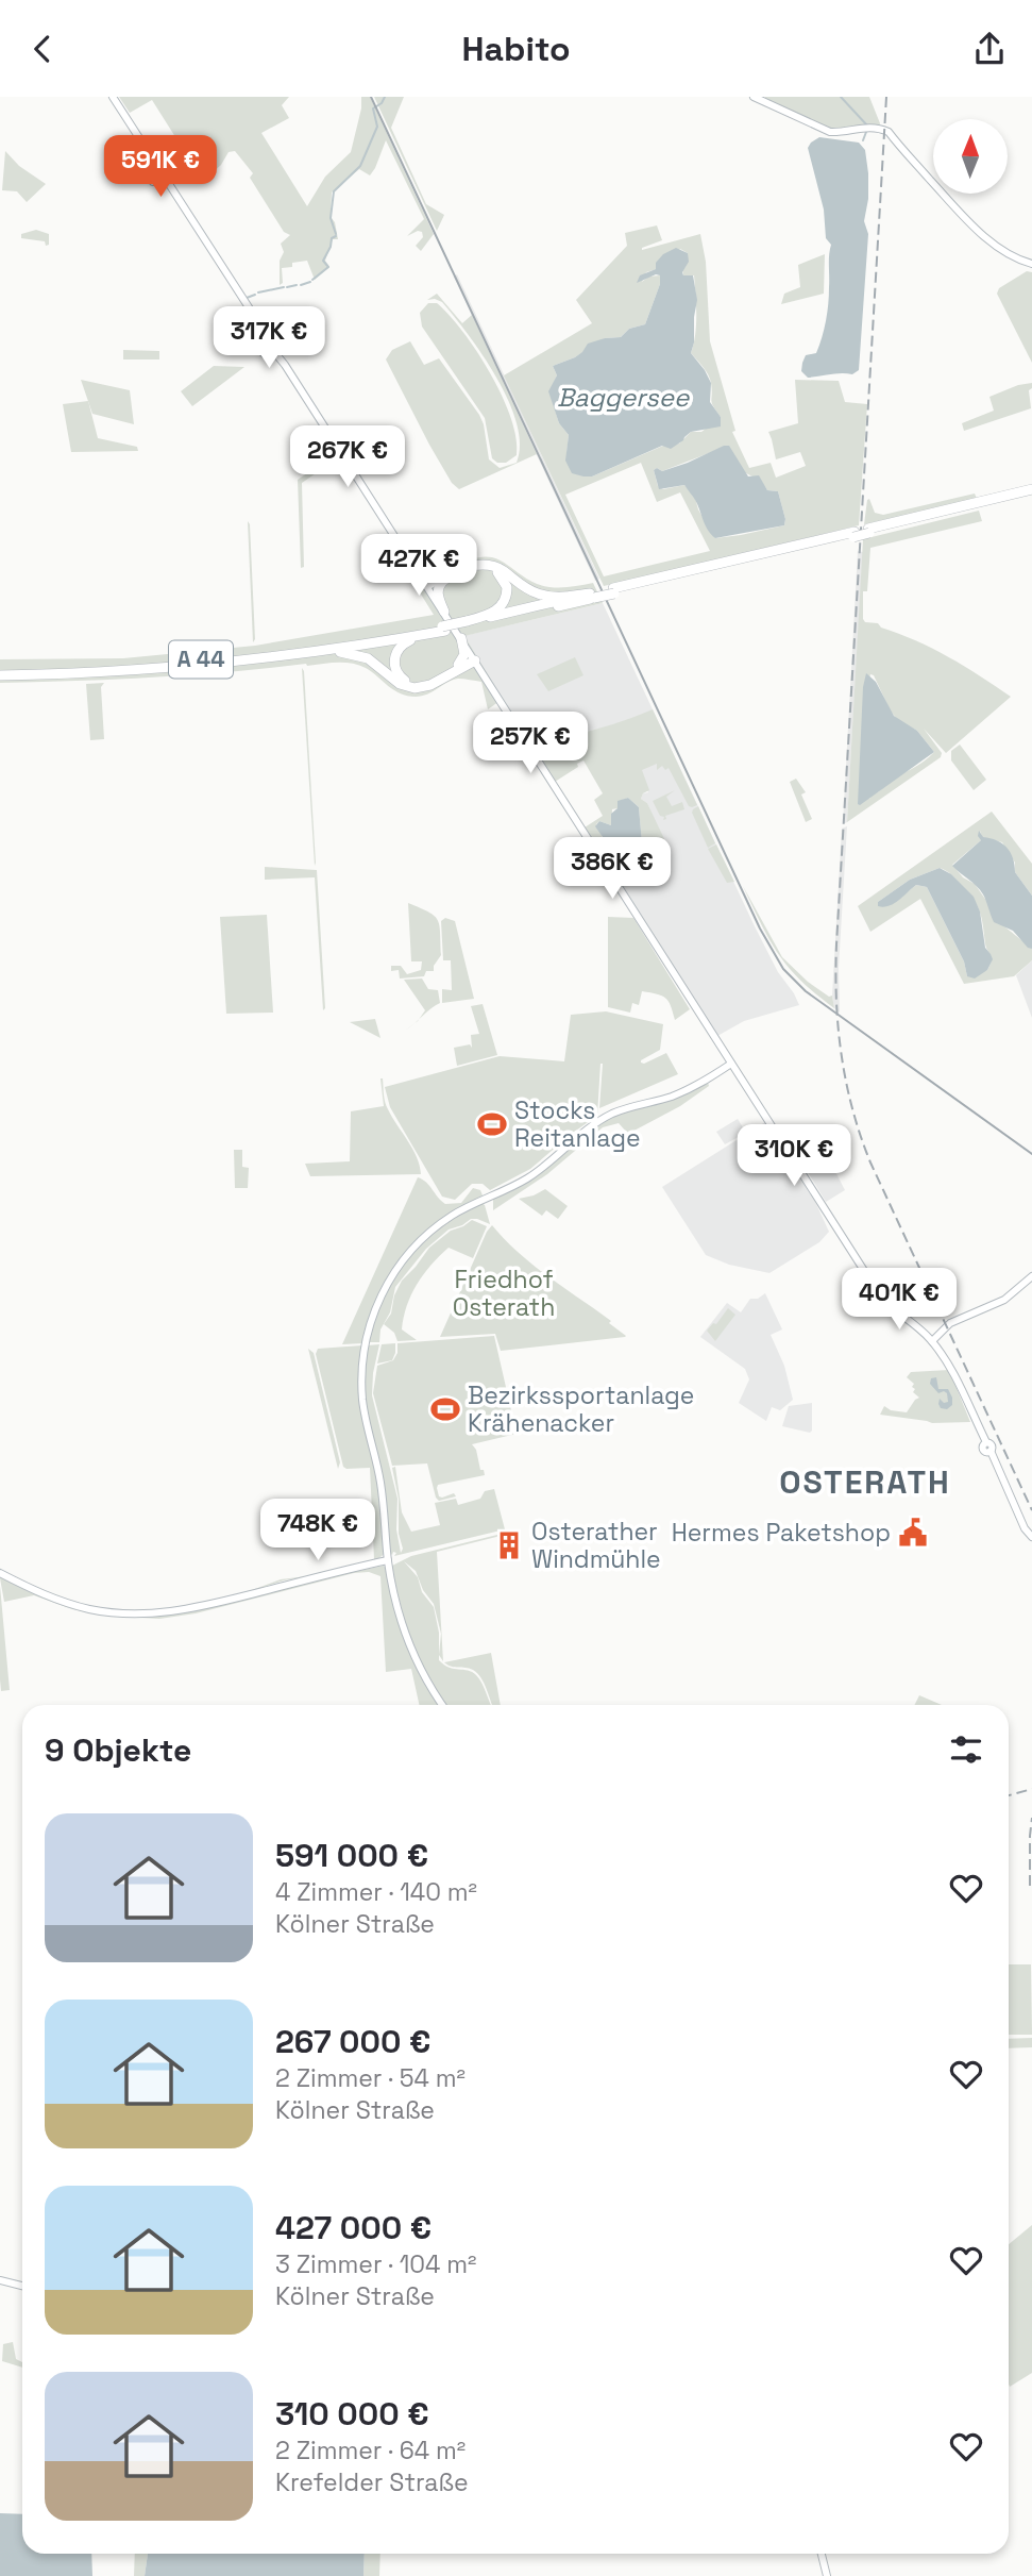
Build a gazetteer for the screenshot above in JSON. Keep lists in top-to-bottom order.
{
  "streets": {
    "highway": ["A 44"]
  },
  "districts": ["OSTERATH"],
  "water": ["Baggersee"],
  "parks": ["Friedhof Osterath"],
  "places": {
    "sports": ["Stocks Reitanlage", "Bezirkssportanlage Krähenacker"],
    "public building": ["Hermes Paketshop"],
    "building": ["Osterather Windmühle"]
  },
  "north": "top",
  "page": {
    "header": "Habito",
    "price": [
      "591K €",
      "317K €",
      "267K €",
      "427K €",
      "257K €",
      "386K €",
      "310K €",
      "401K €",
      "748K €"
    ],
    "heading": "9 Objekte",
    "list": [
      {
        "name": "591 000 €",
        "note": "4 Zimmer · 140 m² · Kölner Straße"
      },
      {
        "name": "267 000 €",
        "note": "2 Zimmer · 54 m² · Kölner Straße"
      },
      {
        "name": "427 000 €",
        "note": "3 Zimmer · 104 m² · Kölner Straße"
      },
      {
        "name": "310 000 €",
        "note": "2 Zimmer · 64 m² · Krefelder Straße"
      }
    ]
  }
}
